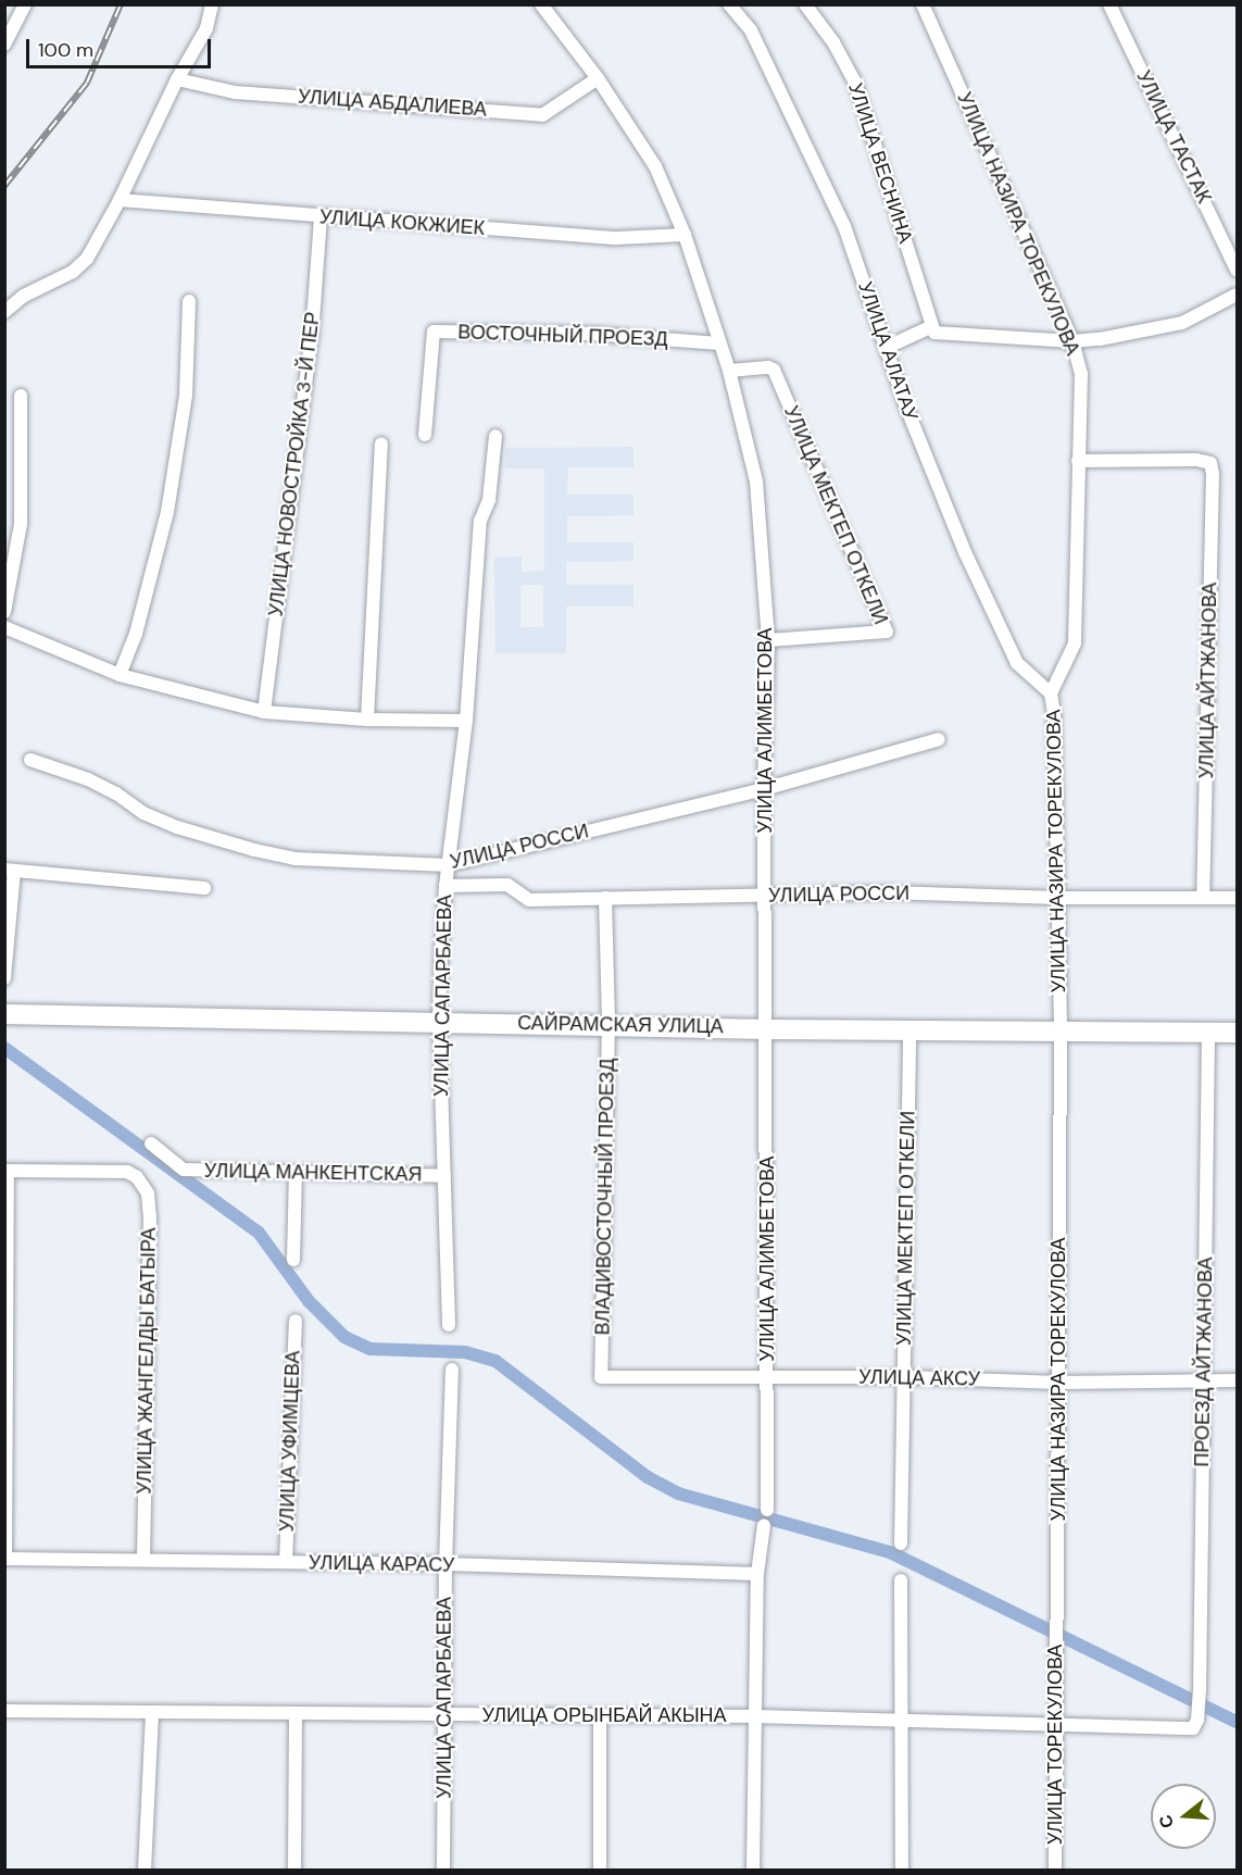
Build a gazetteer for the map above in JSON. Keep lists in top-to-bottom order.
{
  "streets": {
    "main road": ["САЙРАМСКАЯ УЛИЦА"],
    "street": [
      "УЛИЦА АБДАЛИЕВА",
      "УЛИЦА ТАСТАК",
      "УЛИЦА ВЕСНИНА",
      "УЛИЦА КОКЖИЕК",
      "УЛИЦА НАЗИРА ТОРЕКУЛОВА",
      "ВОСТОЧНЫЙ ПРОЕЗД",
      "УЛИЦА АЛАТАУ",
      "УЛИЦА НОВОСТРОЙКА 3-Й ПЕР",
      "УЛИЦА МЕКТЕП ОТКЕЛИ",
      "УЛИЦА АЙТЖАНОВА",
      "УЛИЦА АЛИМБЕТОВА",
      "УЛИЦА РОССИ",
      "УЛИЦА САПАРБАЕВА",
      "УЛИЦА МАНКЕНТСКАЯ",
      "ВЛАДИВОСТОЧНЫЙ ПРОЕЗД",
      "УЛИЦА ЖАНГЕЛДЫ БАТЫРА",
      "ПРОЕЗД АЙТЖАНОВА",
      "УЛИЦА АКСУ",
      "УЛИЦА УФИМЦЕВА",
      "УЛИЦА КАРАСУ",
      "УЛИЦА ОРЫНБАЙ АКЫНА",
      "УЛИЦА ТОРЕКУЛОВА"
    ]
  },
  "crossings": [
    ["УЛИЦА АБДАЛИЕВА", "УЛИЦА АЛИМБЕТОВА"],
    ["УЛИЦА КОКЖИЕК", "УЛИЦА НОВОСТРОЙКА 3-Й ПЕР"],
    ["УЛИЦА КОКЖИЕК", "УЛИЦА АЛИМБЕТОВА"],
    ["УЛИЦА НАЗИРА ТОРЕКУЛОВА", "УЛИЦА АЛАТАУ"],
    ["УЛИЦА НАЗИРА ТОРЕКУЛОВА", "УЛИЦА АЙТЖАНОВА"],
    ["УЛИЦА НАЗИРА ТОРЕКУЛОВА", "УЛИЦА РОССИ"],
    ["УЛИЦА НАЗИРА ТОРЕКУЛОВА", "САЙРАМСКАЯ УЛИЦА"],
    ["УЛИЦА НАЗИРА ТОРЕКУЛОВА", "УЛИЦА АКСУ"],
    ["УЛИЦА НАЗИРА ТОРЕКУЛОВА", "УЛИЦА ТОРЕКУЛОВА"],
    ["ВОСТОЧНЫЙ ПРОЕЗД", "УЛИЦА АЛИМБЕТОВА"],
    ["УЛИЦА МЕКТЕП ОТКЕЛИ", "УЛИЦА АЛИМБЕТОВА"],
    ["УЛИЦА МЕКТЕП ОТКЕЛИ", "САЙРАМСКАЯ УЛИЦА"],
    ["УЛИЦА МЕКТЕП ОТКЕЛИ", "УЛИЦА АКСУ"],
    ["УЛИЦА АЙТЖАНОВА", "УЛИЦА РОССИ"],
    ["УЛИЦА АЛИМБЕТОВА", "УЛИЦА РОССИ"],
    ["УЛИЦА АЛИМБЕТОВА", "САЙРАМСКАЯ УЛИЦА"],
    ["УЛИЦА АЛИМБЕТОВА", "УЛИЦА АКСУ"],
    ["УЛИЦА РОССИ", "УЛИЦА САПАРБАЕВА"],
    ["УЛИЦА РОССИ", "ВЛАДИВОСТОЧНЫЙ ПРОЕЗД"],
    ["УЛИЦА САПАРБАЕВА", "САЙРАМСКАЯ УЛИЦА"],
    ["УЛИЦА САПАРБАЕВА", "УЛИЦА МАНКЕНТСКАЯ"],
    ["УЛИЦА САПАРБАЕВА", "УЛИЦА КАРАСУ"],
    ["УЛИЦА САПАРБАЕВА", "УЛИЦА ОРЫНБАЙ АКЫНА"],
    ["САЙРАМСКАЯ УЛИЦА", "ВЛАДИВОСТОЧНЫЙ ПРОЕЗД"],
    ["САЙРАМСКАЯ УЛИЦА", "ПРОЕЗД АЙТЖАНОВА"],
    ["ВЛАДИВОСТОЧНЫЙ ПРОЕЗД", "УЛИЦА АКСУ"],
    ["УЛИЦА ЖАНГЕЛДЫ БАТЫРА", "УЛИЦА КАРАСУ"],
    ["ПРОЕЗД АЙТЖАНОВА", "УЛИЦА АКСУ"],
    ["ПРОЕЗД АЙТЖАНОВА", "УЛИЦА ОРЫНБАЙ АКЫНА"],
    ["УЛИЦА УФИМЦЕВА", "УЛИЦА КАРАСУ"],
    ["УЛИЦА ОРЫНБАЙ АКЫНА", "УЛИЦА ТОРЕКУЛОВА"]
  ],
  "scale_bar": "100 m",
  "north": "left"
}
